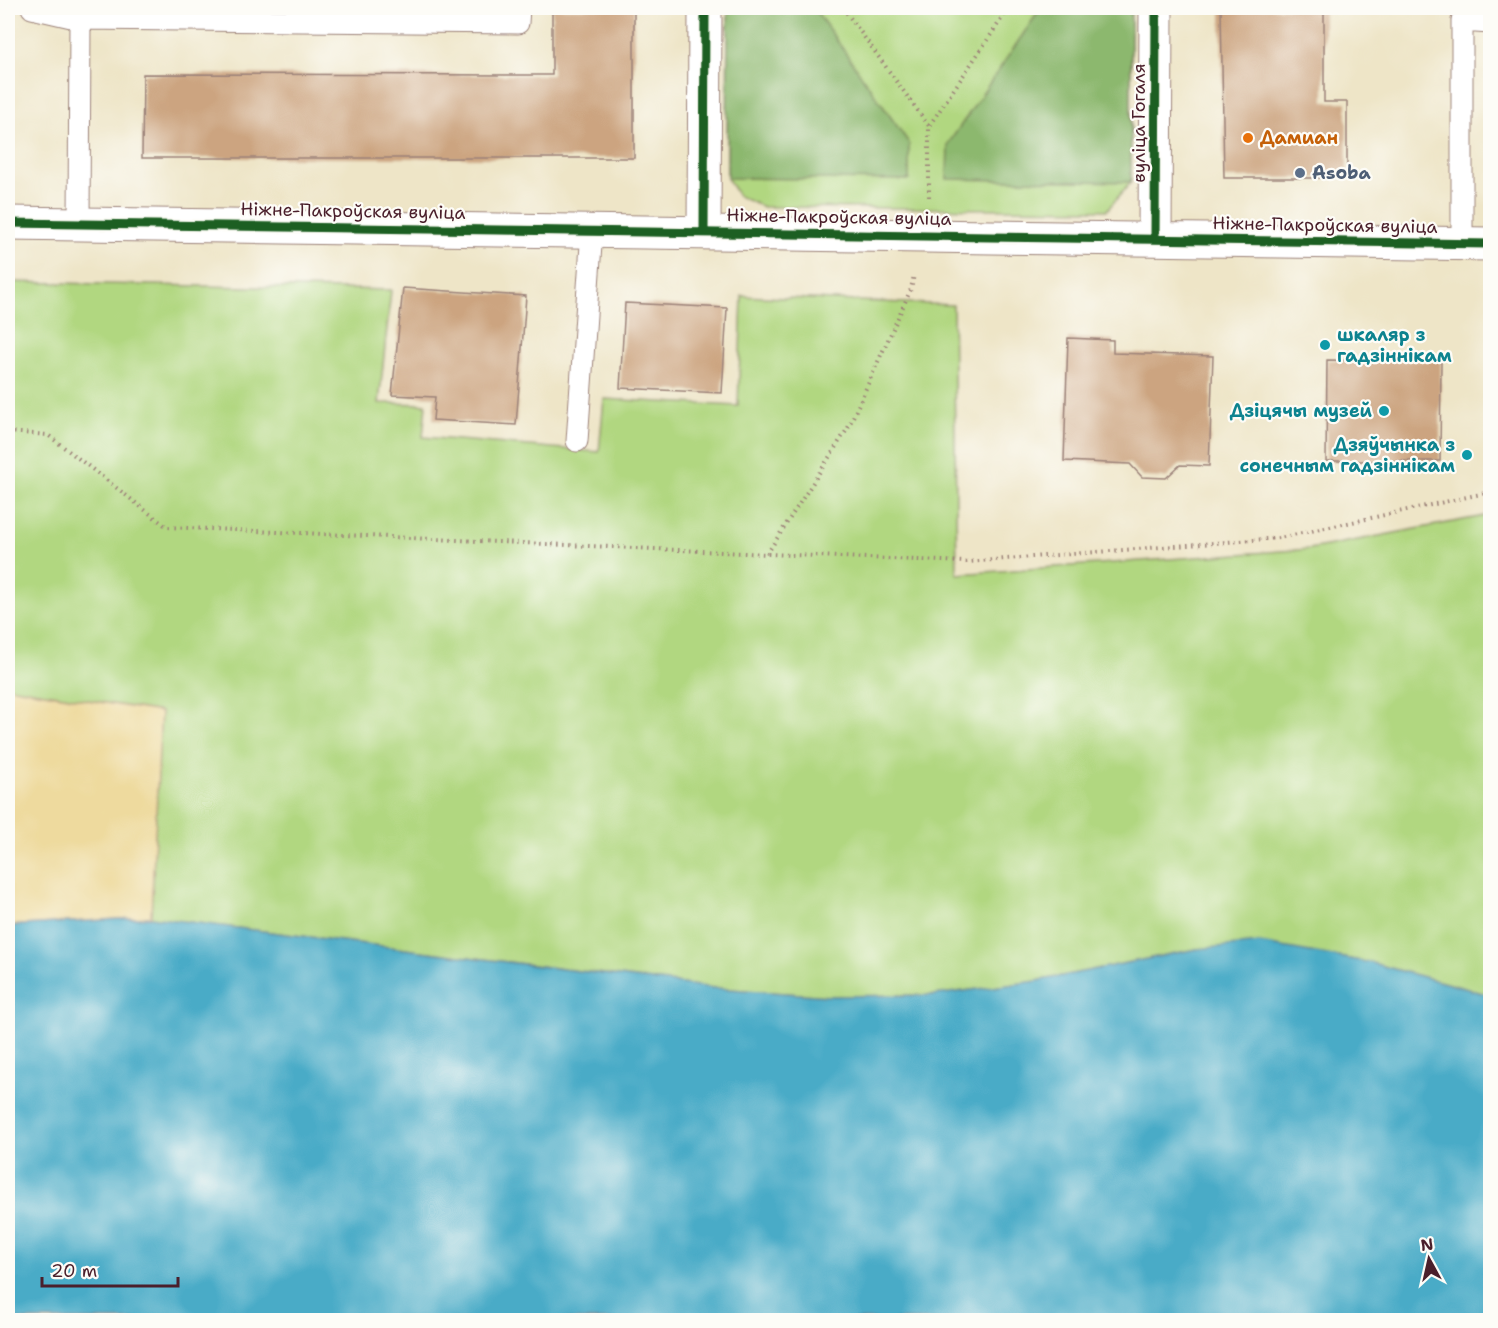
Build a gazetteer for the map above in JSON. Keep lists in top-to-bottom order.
{
  "streets": {
    "street": ["вуліца Гогаля", "Ніжне-Пакроўская вуліца"]
  },
  "crossings": [
    ["вуліца Гогаля", "Ніжне-Пакроўская вуліца"]
  ],
  "places": [
    "Дамиан",
    "Asoba",
    "шкаляр з гадзіннікам",
    "Дзіцячы музей",
    "Дзяўчынка з сонечным гадзіннікам"
  ],
  "scale_bar": "20 m",
  "north": "top"
}
